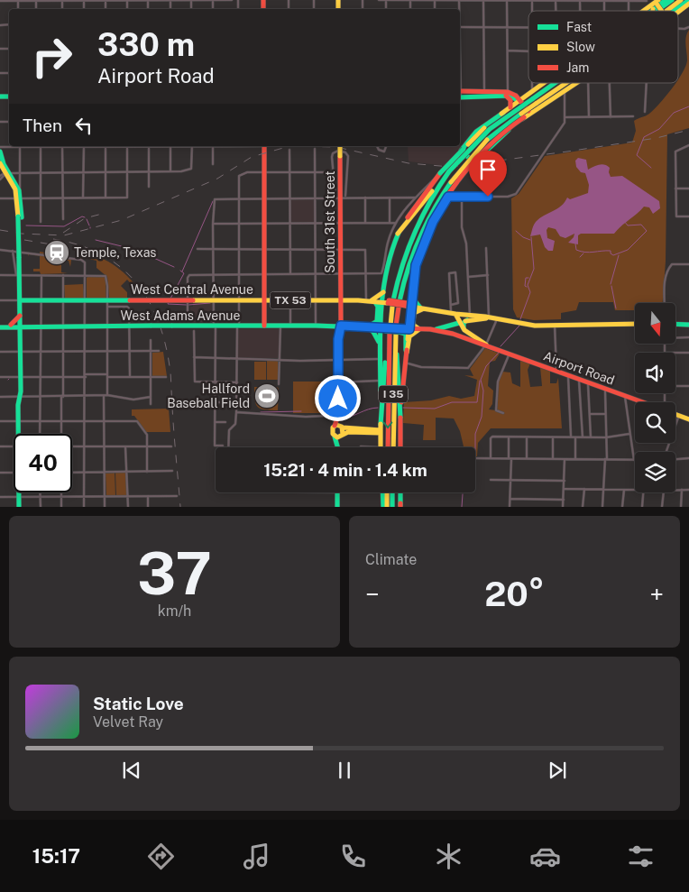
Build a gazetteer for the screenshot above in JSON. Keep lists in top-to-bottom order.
{
  "streets": {
    "main road": [
      "South 31st Street",
      "West Central Avenue",
      "TX 53",
      "West Adams Avenue",
      "Airport Road",
      "I 35"
    ]
  },
  "crossings": [
    ["South 31st Street", "West Central Avenue"],
    ["South 31st Street", "West Adams Avenue"],
    ["South 31st Street", "Airport Road"],
    ["West Adams Avenue", "Airport Road"],
    ["Airport Road", "I 35"]
  ],
  "places": {
    "station": ["Temple, Texas"],
    "sports": ["Hallford Baseball Field"]
  },
  "legend": ["Fast", "Slow", "Jam"],
  "north": "bottom",
  "page": {
    "turn": ["330 m", "Airport Road"],
    "then": "Then",
    "limit": "40",
    "trip": "15:21 · 4 min · 1.4 km",
    "tile": [
      ["37", "km/h"],
      "Climate"
    ],
    "heat": ["−", "20°", "+"],
    "song": ["Static Love", "Velvet Ray"],
    "tabs": "15:17"
  }
}
